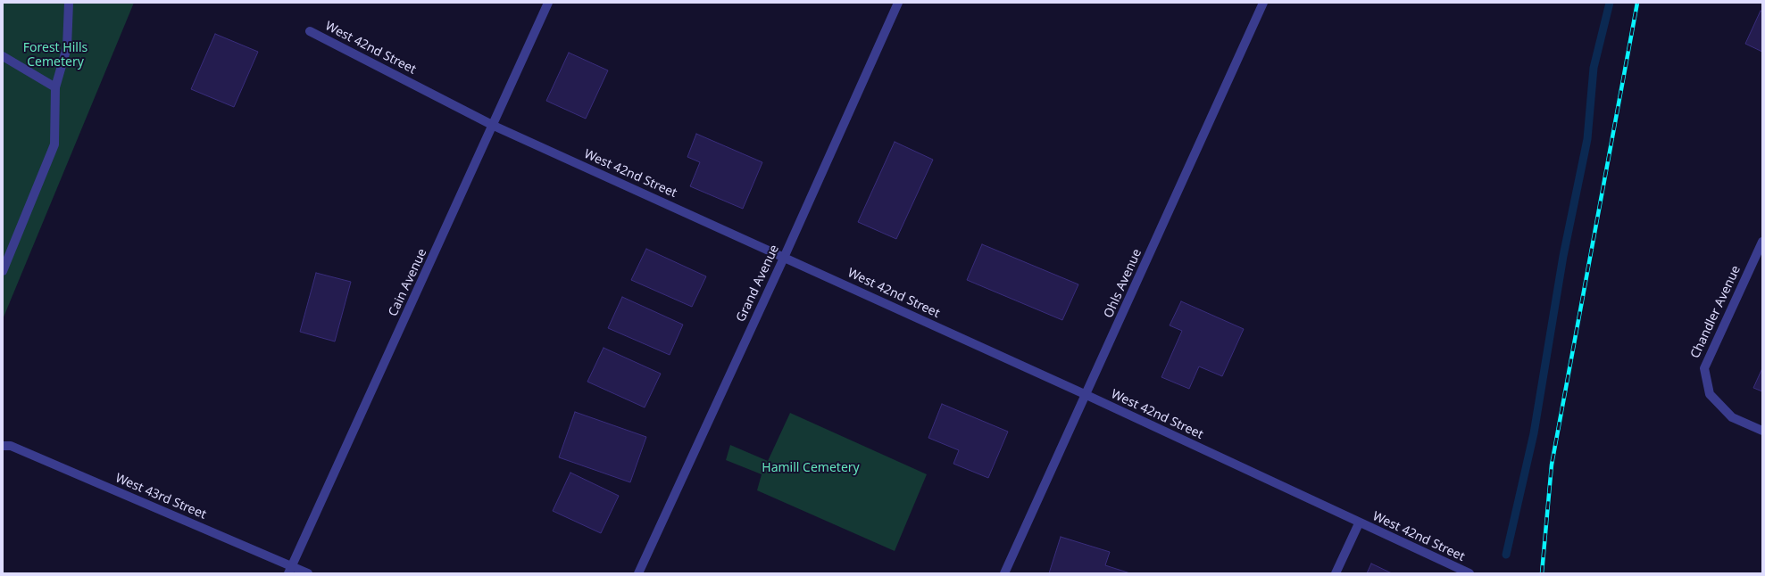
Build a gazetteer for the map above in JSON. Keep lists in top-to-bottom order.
{
  "streets": {
    "street": [
      "West 42nd Street",
      "Cain Avenue",
      "Grand Avenue",
      "Ohls Avenue",
      "Chandler Avenue",
      "West 43rd Street"
    ]
  },
  "crossings": [
    ["West 42nd Street", "Cain Avenue"],
    ["West 42nd Street", "Grand Avenue"],
    ["West 42nd Street", "Ohls Avenue"],
    ["Cain Avenue", "West 43rd Street"]
  ],
  "parks": ["Forest Hills Cemetery", "Hamill Cemetery"]
}
